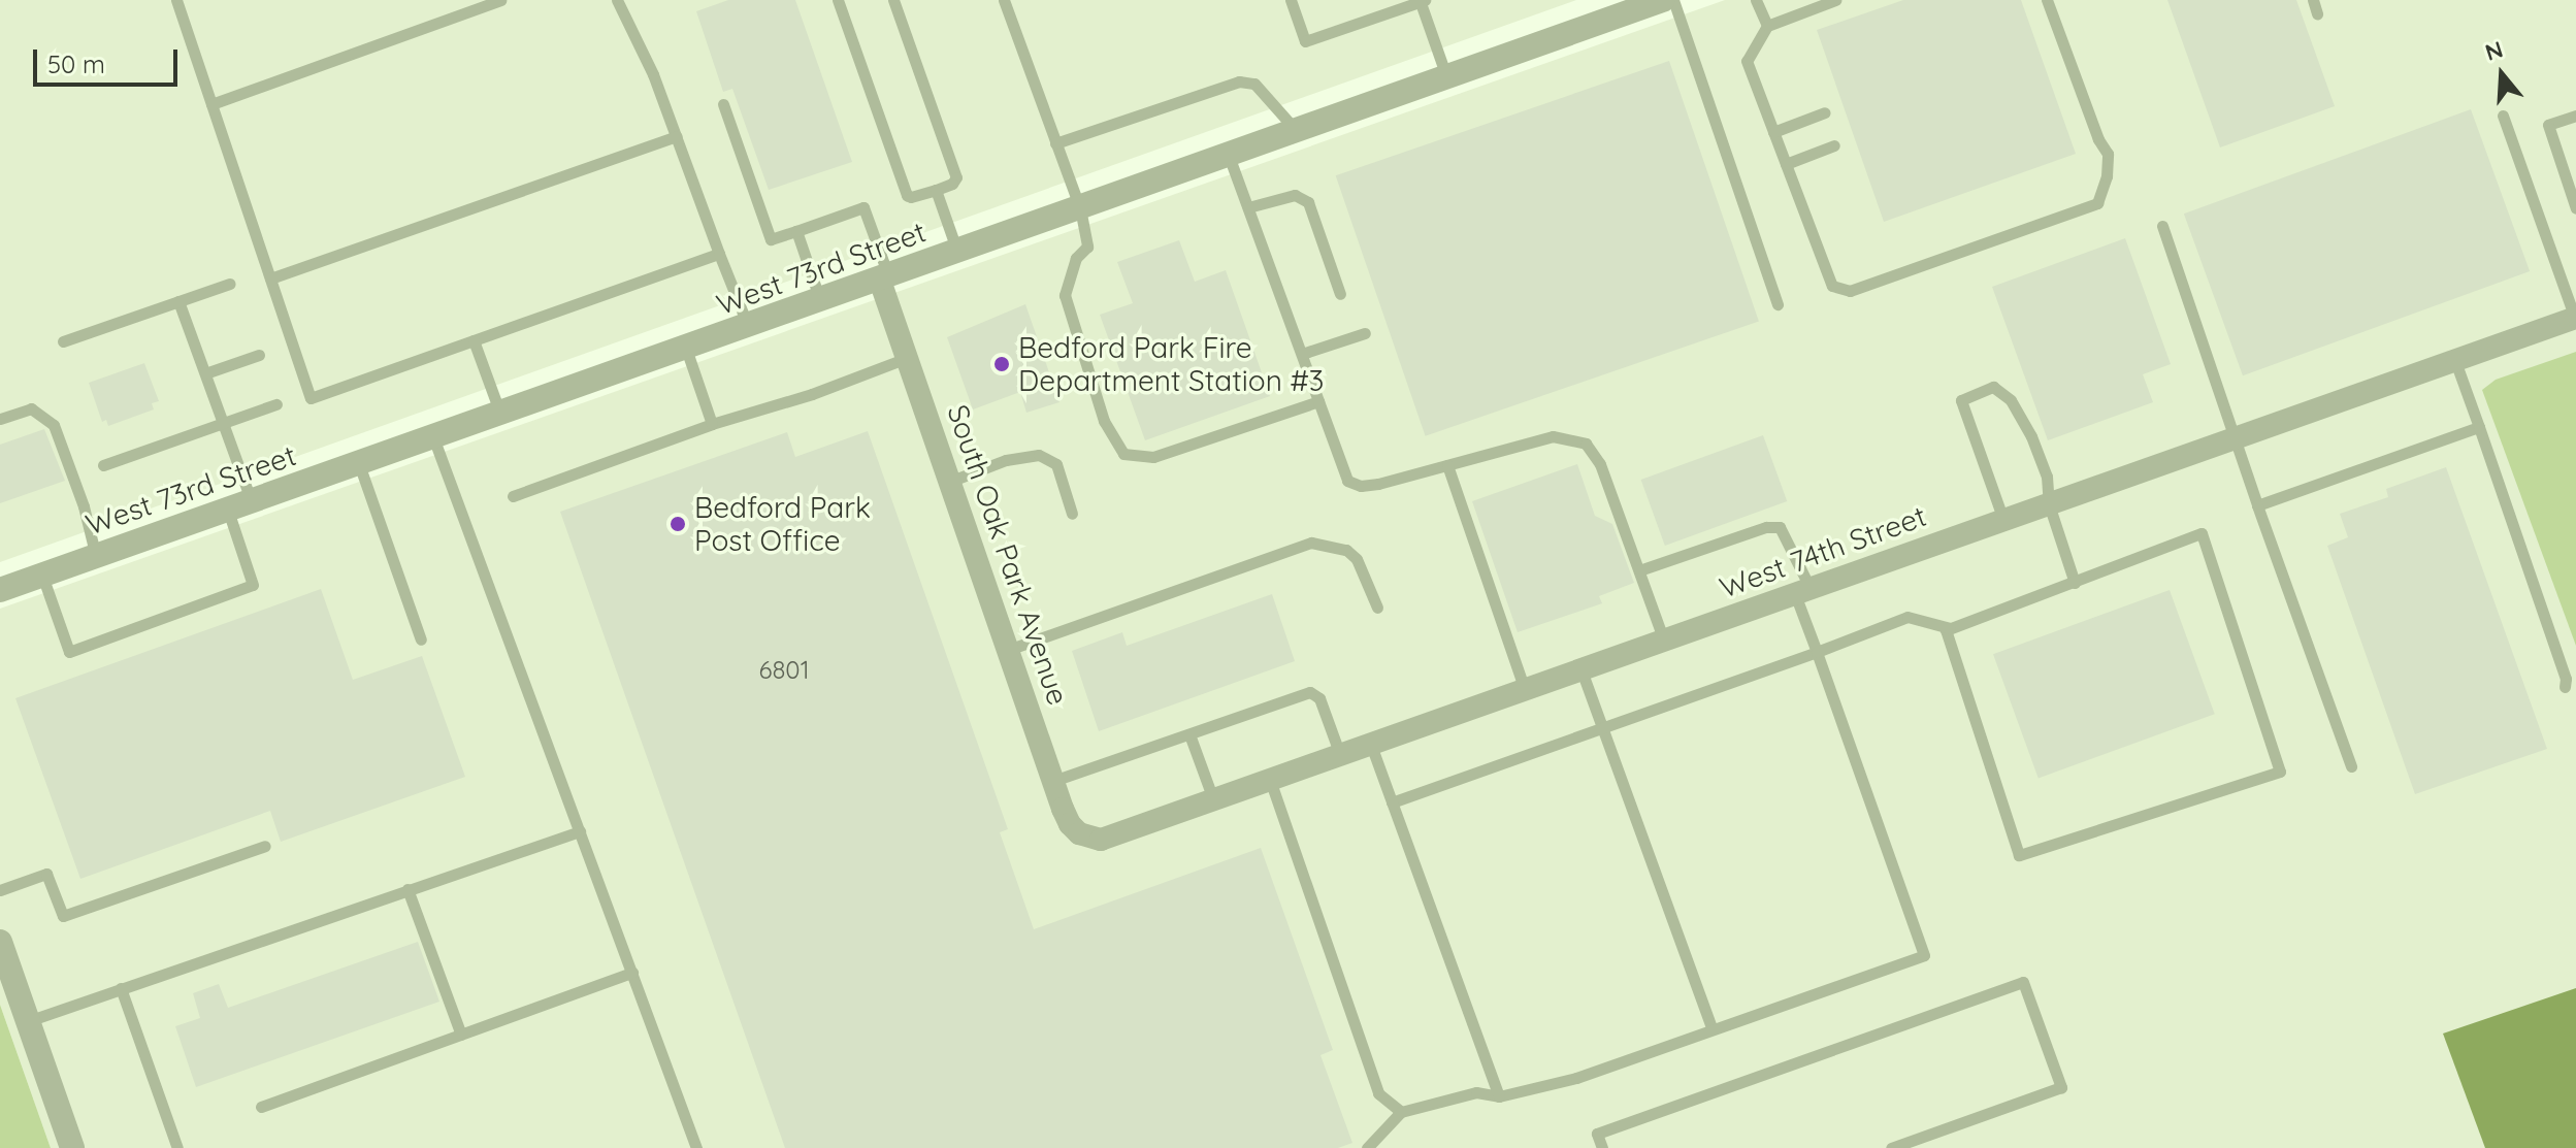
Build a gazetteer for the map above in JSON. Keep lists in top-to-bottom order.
{
  "streets": {
    "street": ["West 73rd Street", "West 74th Street", "South Oak Park Avenue"]
  },
  "crossings": [
    ["West 73rd Street", "South Oak Park Avenue"],
    ["West 74th Street", "South Oak Park Avenue"]
  ],
  "places": ["Bedford Park Fire Department Station #3", "Bedford Park Post Office"],
  "house_numbers": ["6801"],
  "scale_bar": "50 m",
  "north": "top"
}
